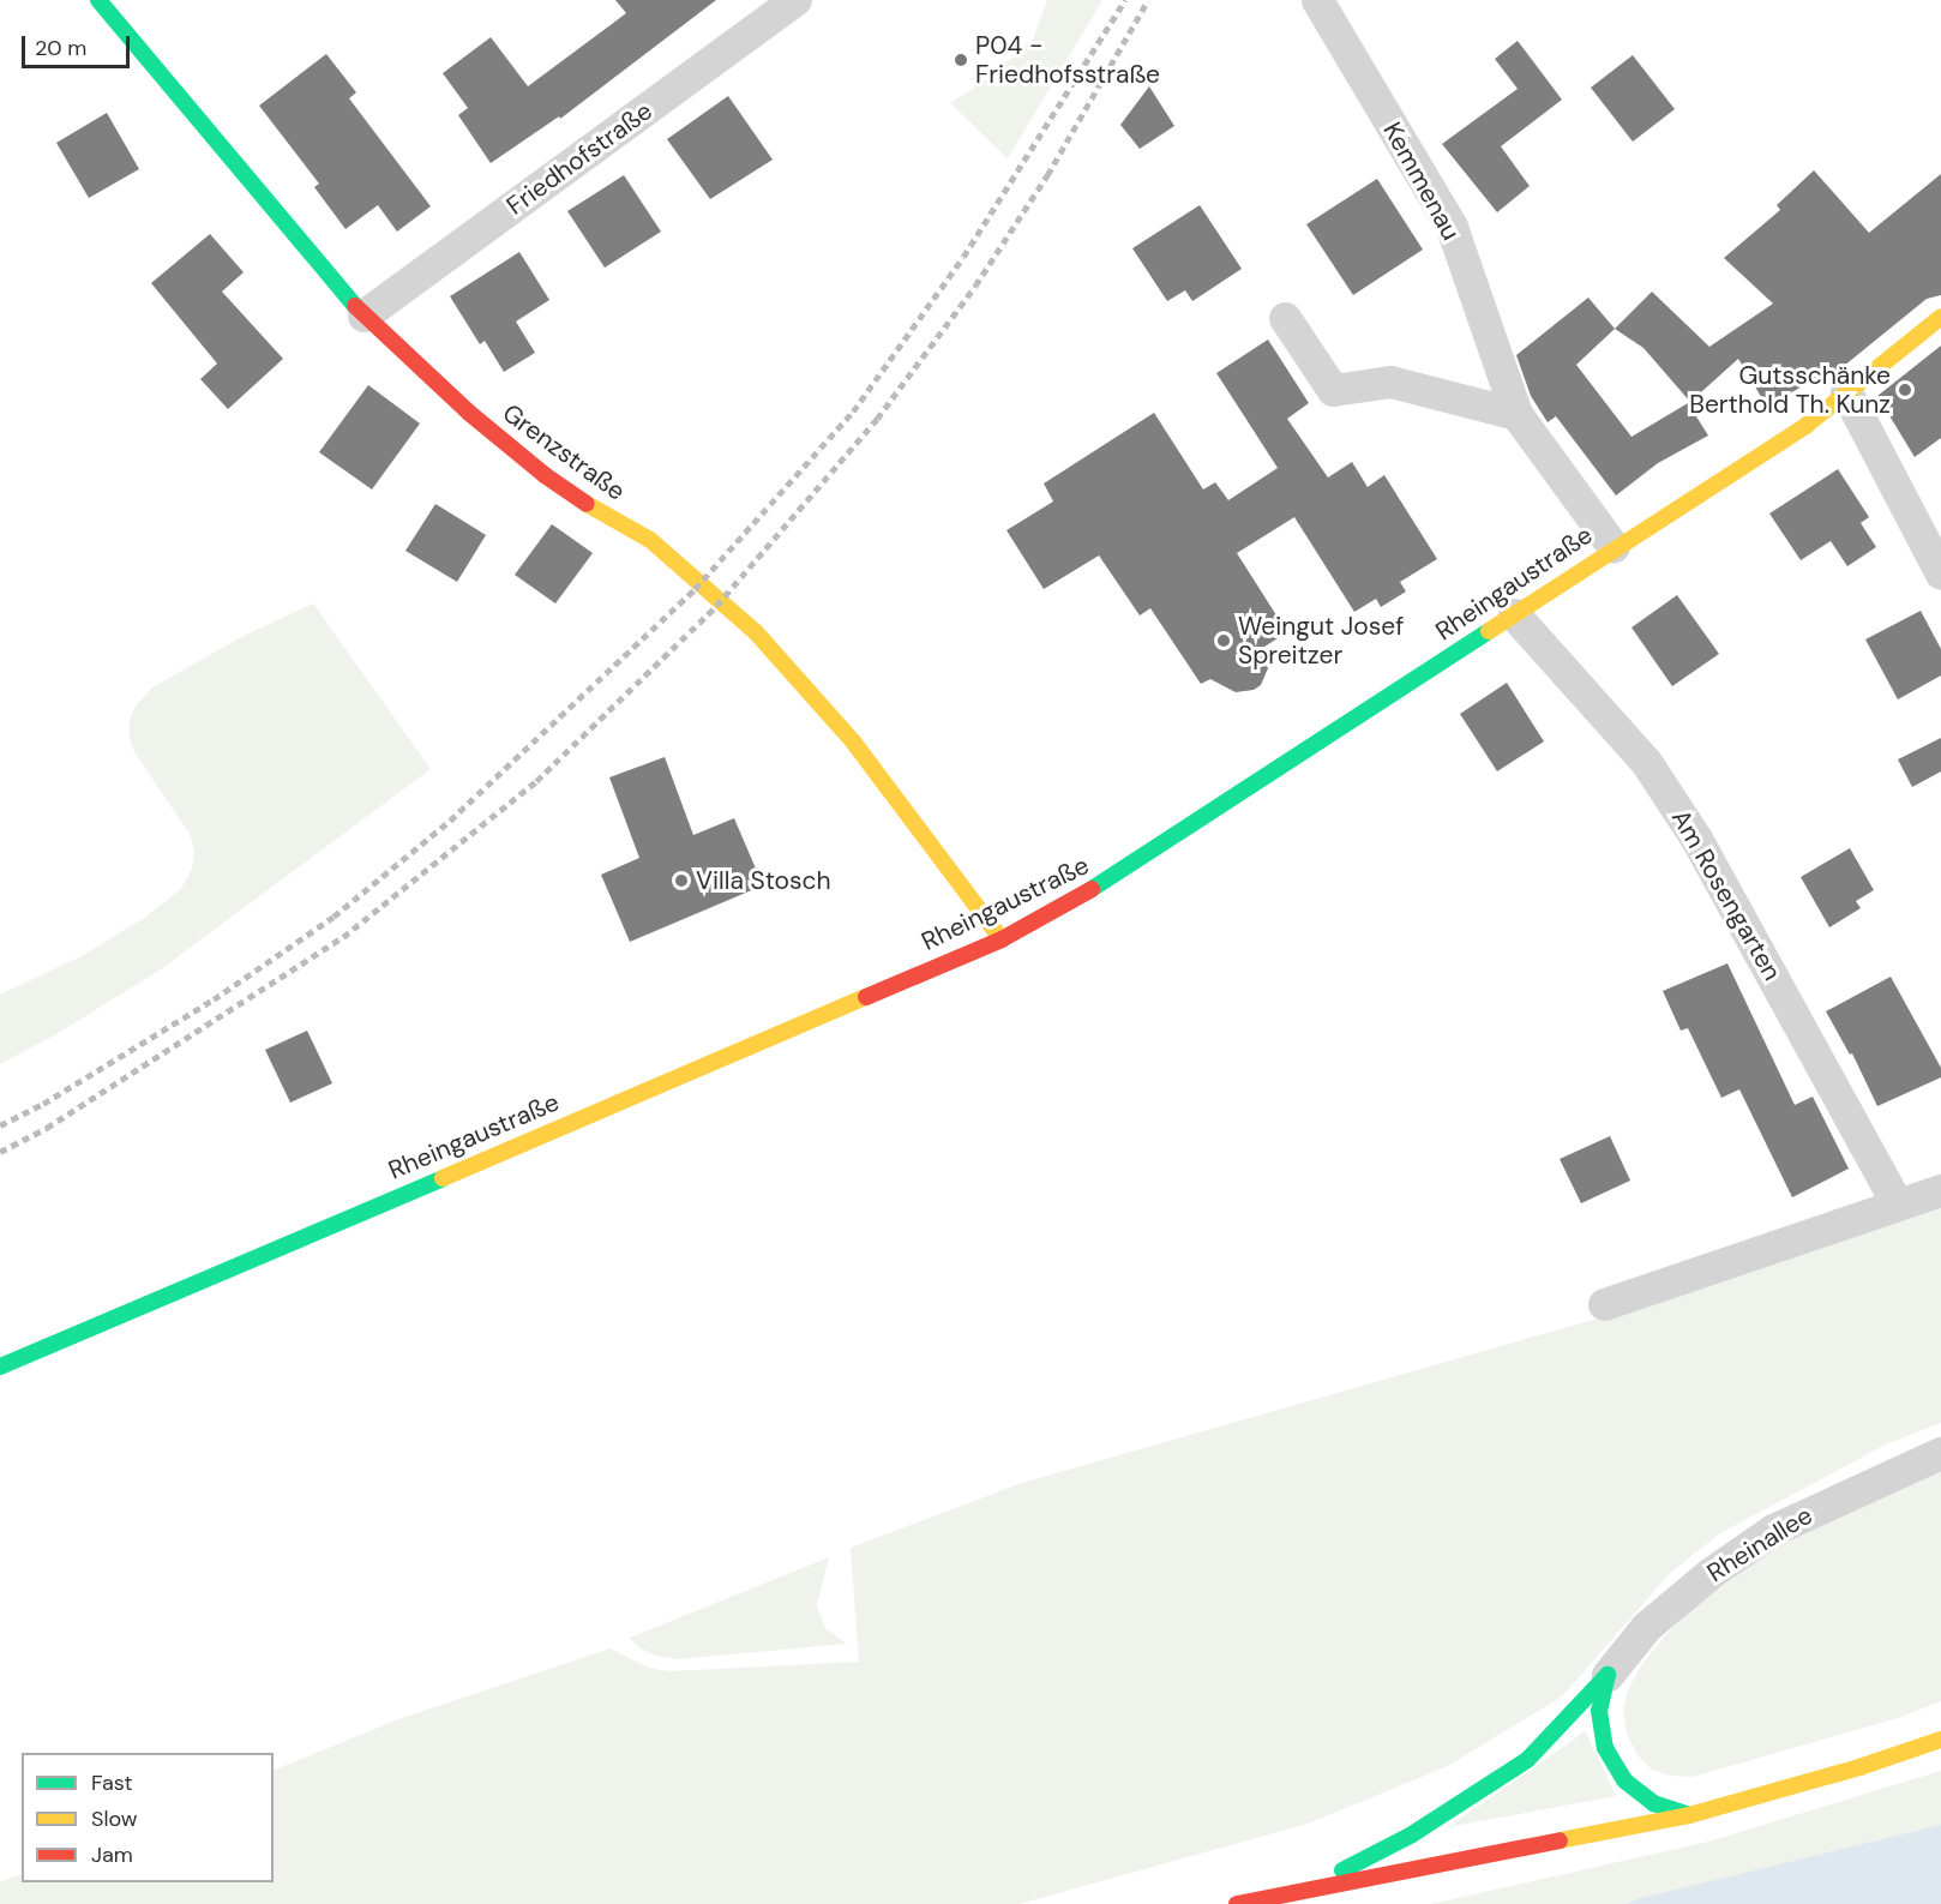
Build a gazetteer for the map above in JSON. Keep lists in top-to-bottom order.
{
  "streets": {
    "main road": ["Grenzstraße", "Rheingaustraße"],
    "street": [
      "Friedhofstraße",
      "Kemmenau",
      "Am Rosengarten",
      "Rheinallee"
    ]
  },
  "crossings": [
    ["Friedhofstraße", "Grenzstraße"],
    ["Kemmenau", "Rheingaustraße"],
    ["Grenzstraße", "Rheingaustraße"],
    ["Rheingaustraße", "Am Rosengarten"]
  ],
  "places": [
    "P04 - Friedhofsstraße",
    "Gutsschänke Berthold Th. Kunz",
    "Weingut Josef Spreitzer",
    "Villa Stosch"
  ],
  "legend": ["Fast", "Slow", "Jam"],
  "scale_bar": "20 m"
}
